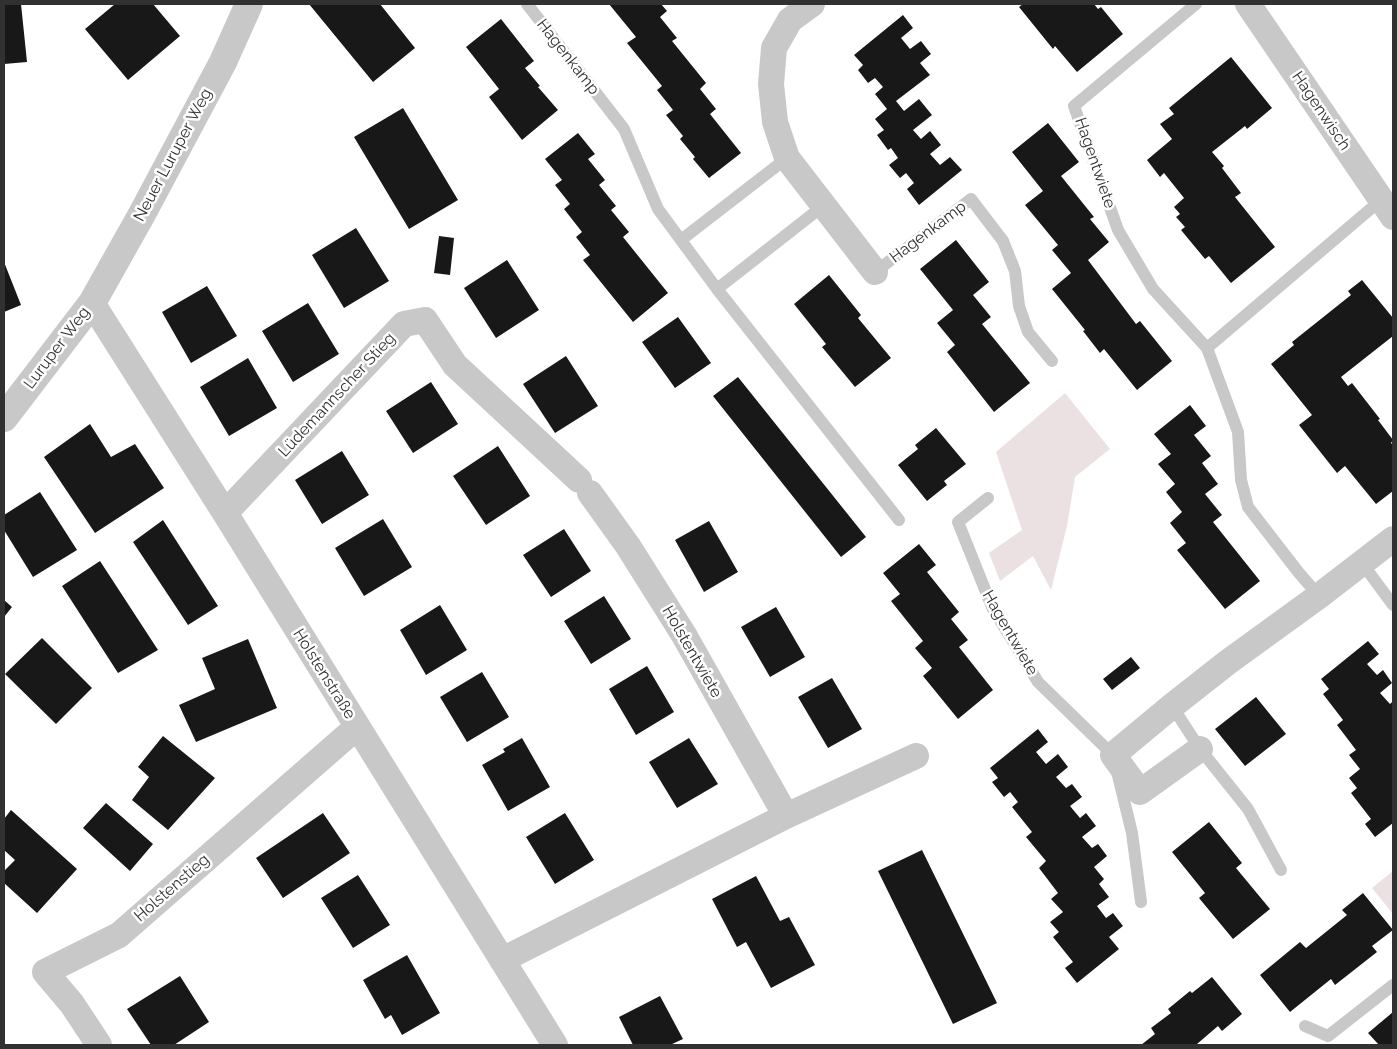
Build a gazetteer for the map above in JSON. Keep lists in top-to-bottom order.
{
  "streets": {
    "street": [
      "Hagenkamp",
      "Hagenwisch",
      "Neuer Luruper Weg",
      "Hagentwiete",
      "Luruper Weg",
      "Lüdemannscher Stieg",
      "Holstentwiete",
      "Holstenstraße",
      "Holstenstieg"
    ]
  },
  "crossings": [
    ["Neuer Luruper Weg", "Luruper Weg"],
    ["Neuer Luruper Weg", "Holstenstraße"],
    ["Luruper Weg", "Holstenstraße"],
    ["Lüdemannscher Stieg", "Holstentwiete"],
    ["Lüdemannscher Stieg", "Holstenstraße"],
    ["Holstenstraße", "Holstenstieg"]
  ]
}
